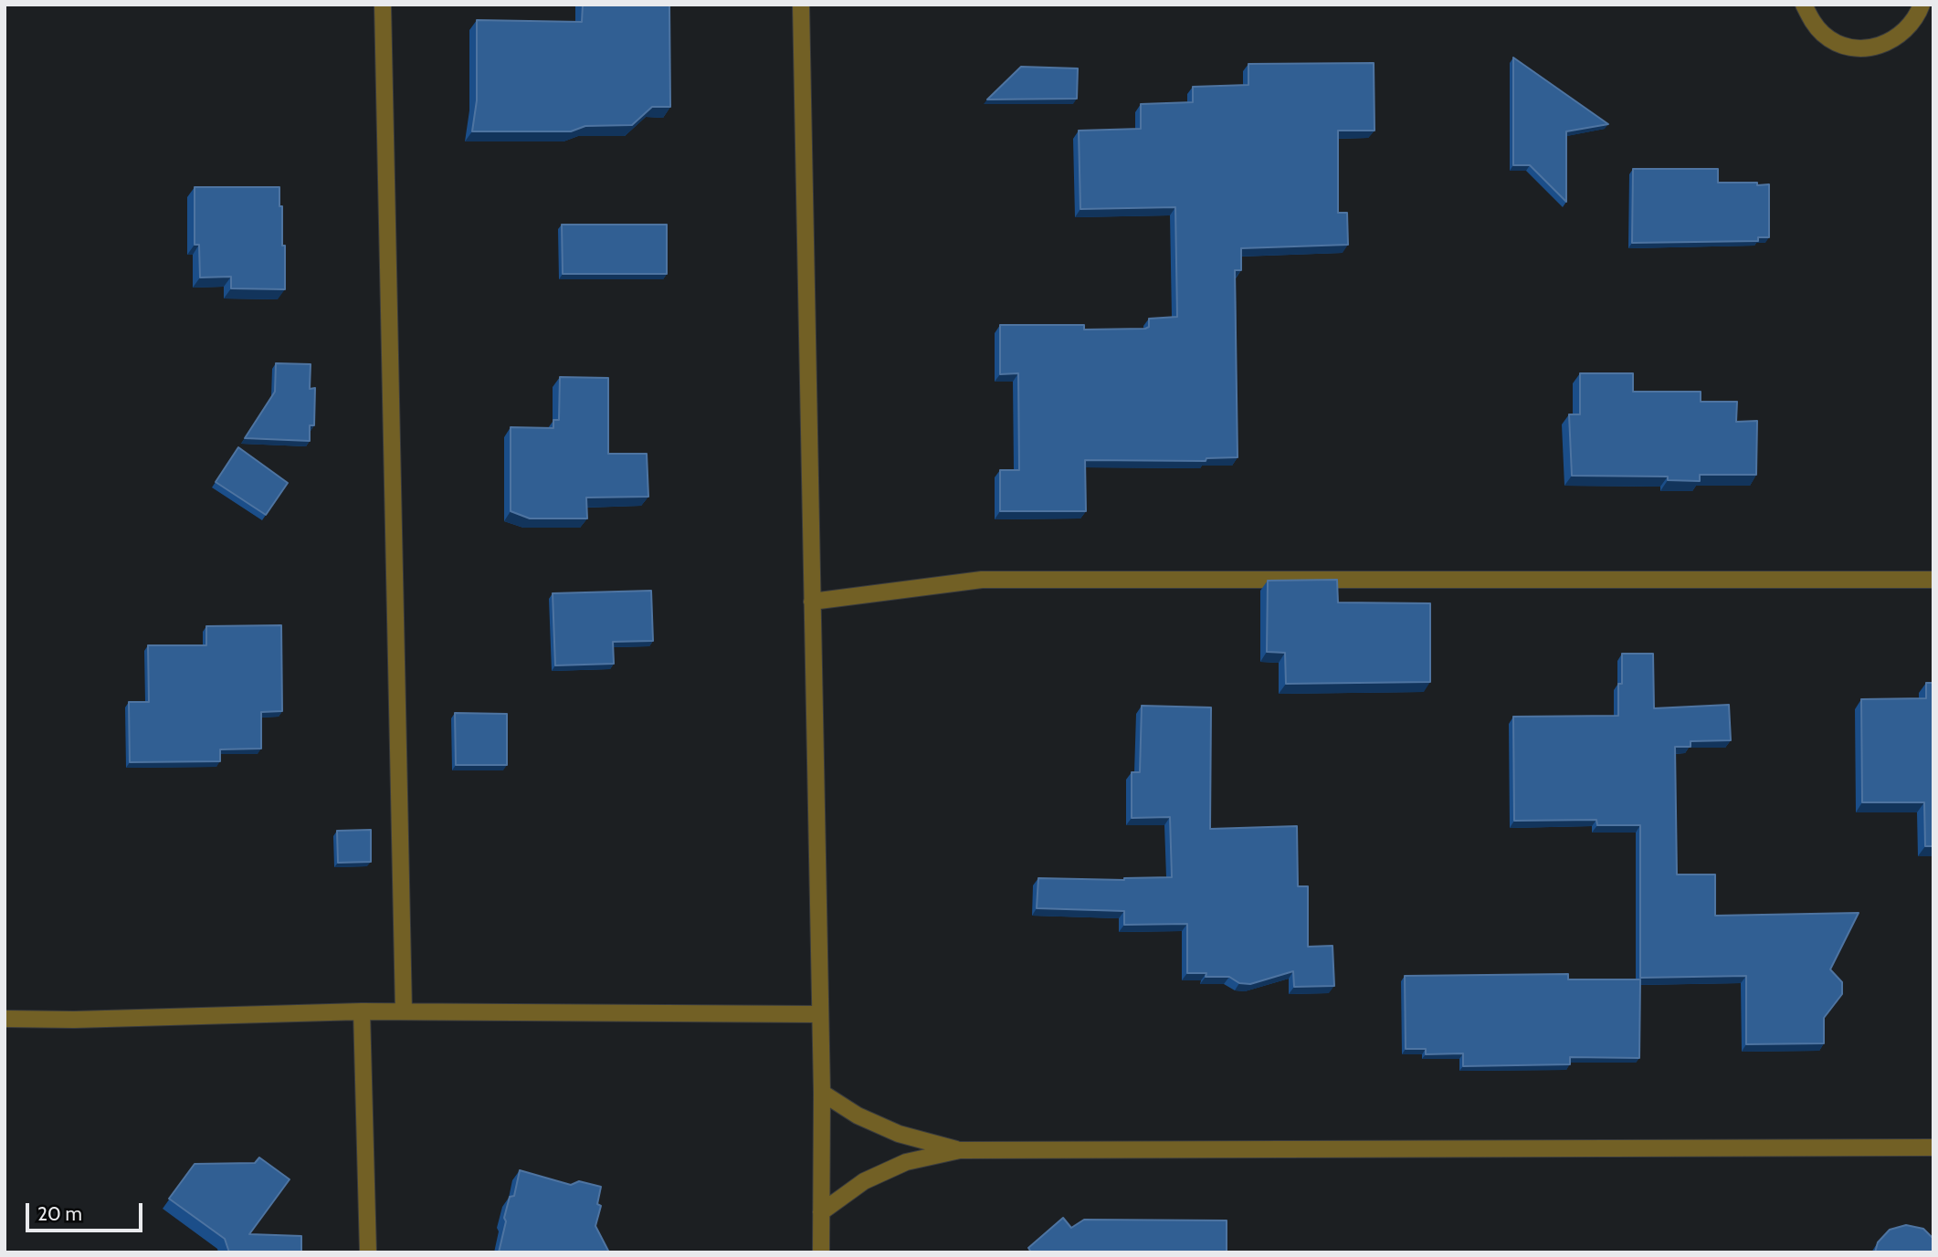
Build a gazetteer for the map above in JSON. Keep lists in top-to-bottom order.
{
  "scale_bar": "20 m"
}
